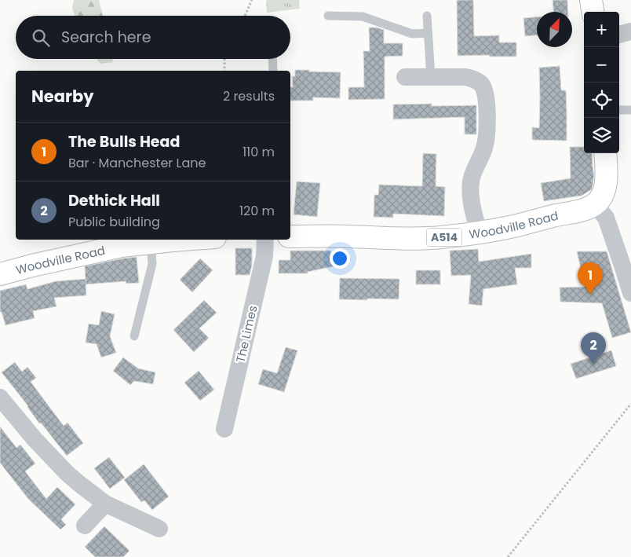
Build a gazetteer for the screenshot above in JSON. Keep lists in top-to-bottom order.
{
  "streets": {
    "main road": ["Woodville Road", "A514"],
    "street": ["The Limes"]
  },
  "north": "top right",
  "page": {
    "map_buttons": ["+", "−"],
    "search": "Search here",
    "heading": ["Nearby", "2 results"],
    "list": [
      {
        "mark": "1",
        "name": "The Bulls Head",
        "note": "Bar · Manchester Lane",
        "value": "110 m"
      },
      {
        "mark": "2",
        "name": "Dethick Hall",
        "note": "Public building",
        "value": "120 m"
      }
    ],
    "pins": ["1", "2"]
  }
}
